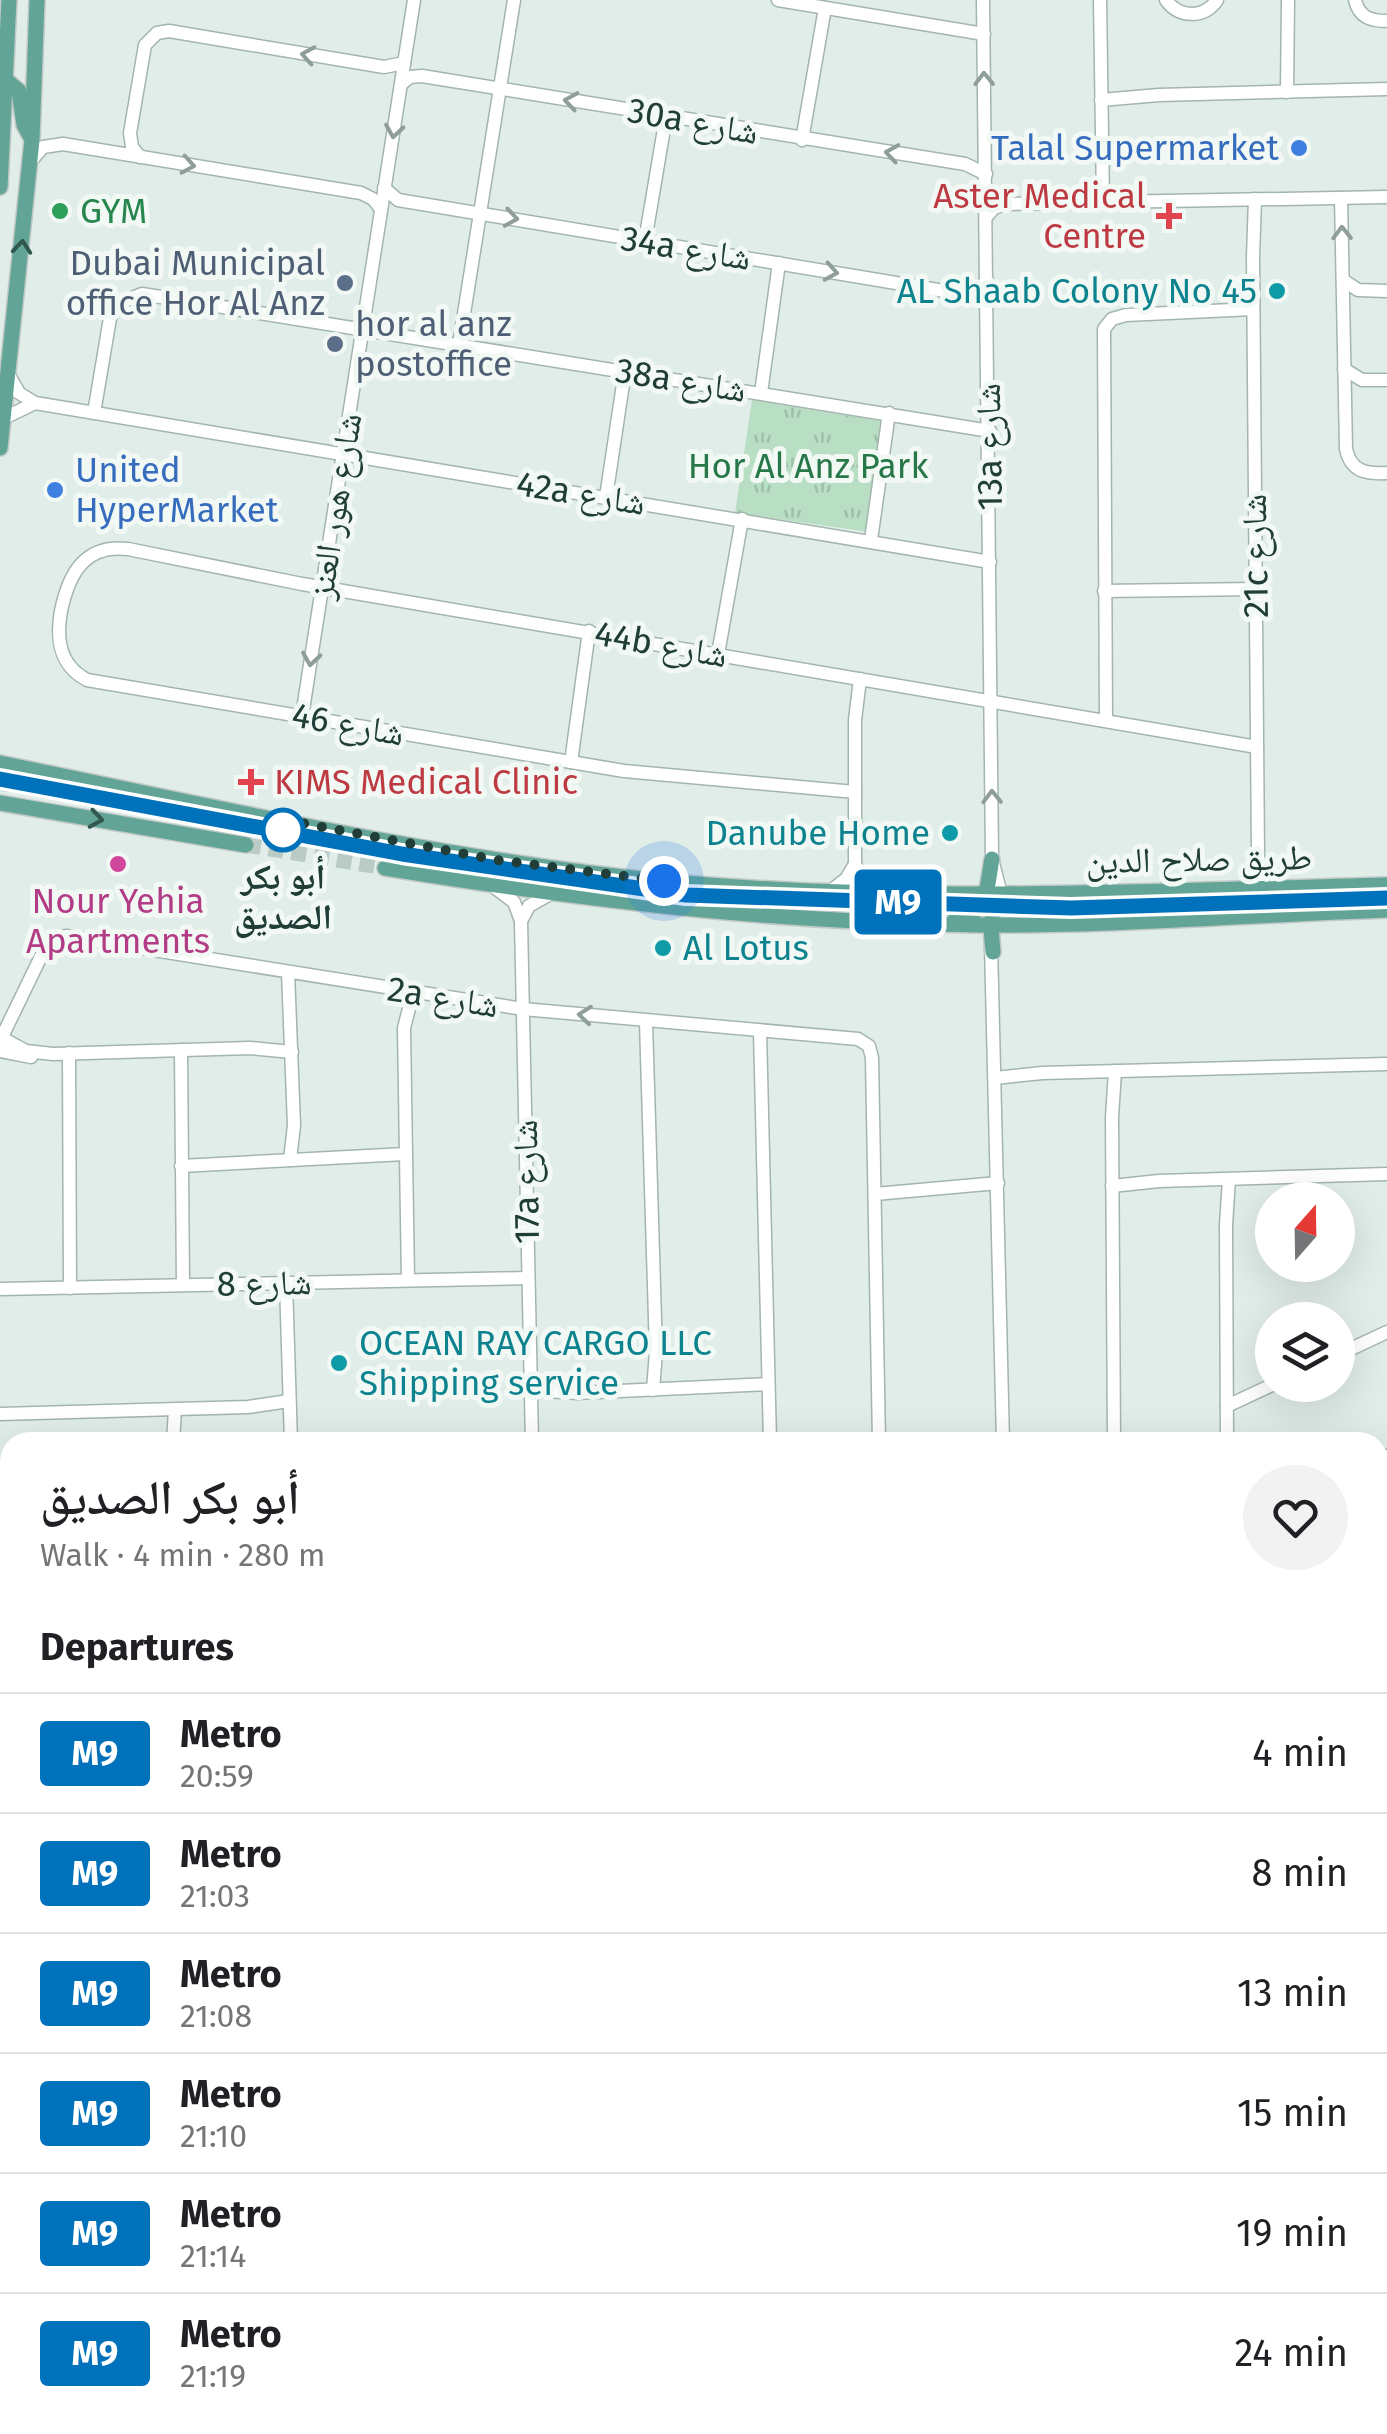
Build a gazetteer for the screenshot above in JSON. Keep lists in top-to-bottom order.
{
  "streets": {
    "main road": ["طريق صلاح الدين"],
    "street": [
      "30a شارع",
      "34a شارع",
      "38a شارع",
      "13a شارع",
      "42a شارع",
      "شارع هور العنز",
      "21c شارع",
      "44b شارع",
      "شارع 46",
      "2a شارع",
      "17a شارع",
      "شارع 8"
    ]
  },
  "crossings": [
    ["30a شارع", "13a شارع"],
    ["30a شارع", "شارع هور العنز"],
    ["34a شارع", "13a شارع"],
    ["34a شارع", "شارع هور العنز"],
    ["38a شارع", "13a شارع"],
    ["38a شارع", "42a شارع"],
    ["38a شارع", "شارع هور العنز"],
    ["13a شارع", "42a شارع"],
    ["13a شارع", "44b شارع"],
    ["42a شارع", "شارع هور العنز"],
    ["شارع هور العنز", "44b شارع"],
    ["شارع هور العنز", "شارع 46"],
    ["21c شارع", "44b شارع"],
    ["21c شارع", "طريق صلاح الدين"],
    ["44b شارع", "شارع 46"],
    ["2a شارع", "17a شارع"],
    ["17a شارع", "شارع 8"]
  ],
  "one_way": ["30a شارع", "34a شارع"],
  "parks": ["Hor Al Anz Park"],
  "places": {
    "other": [
      "Talal Supermarket",
      "GYM",
      "Dubai Municipal office Hor Al Anz",
      "AL Shaab Colony No 45",
      "hor al anz postoffice",
      "United HyperMarket",
      "أبو بكر الصديق",
      "Danube Home",
      "Nour Yehia Apartments",
      "Al Lotus",
      "OCEAN RAY CARGO LLC Shipping service"
    ],
    "health": ["Aster Medical Centre", "KIMS Medical Clinic"]
  },
  "lines": ["metro line M9"],
  "north": "top",
  "page": {
    "on_map": "M9",
    "heading": [
      ["أبو بكر الصديق", "Walk · 4 min · 280 m"],
      "Departures"
    ],
    "list": [
      {
        "mark": "M9",
        "name": "Metro",
        "note": "20:59",
        "value": "4 min"
      },
      {
        "mark": "M9",
        "name": "Metro",
        "note": "21:03",
        "value": "8 min"
      },
      {
        "mark": "M9",
        "name": "Metro",
        "note": "21:08",
        "value": "13 min"
      },
      {
        "mark": "M9",
        "name": "Metro",
        "note": "21:10",
        "value": "15 min"
      },
      {
        "mark": "M9",
        "name": "Metro",
        "note": "21:14",
        "value": "19 min"
      },
      {
        "mark": "M9",
        "name": "Metro",
        "note": "21:19",
        "value": "24 min"
      }
    ]
  }
}
